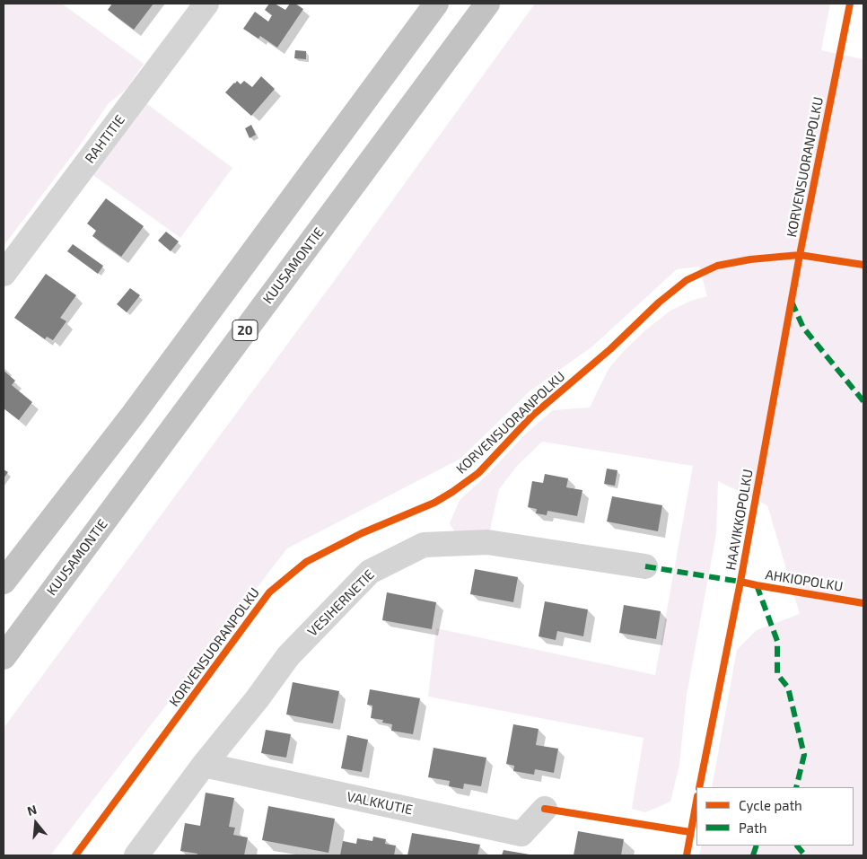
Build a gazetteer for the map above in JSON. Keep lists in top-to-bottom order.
{
  "streets": {
    "highway": ["KUUSAMONTIE", "20"],
    "street": ["RAHTITIE", "VESIHERNETIE", "VALKKUTIE"],
    "cycle path": ["KORVENSUORANPOLKU", "AHKIOPOLKU"]
  },
  "crossings": [
    ["VESIHERNETIE", "VALKKUTIE"]
  ],
  "legend": ["Cycle path", "Path"],
  "north": "top"
}
